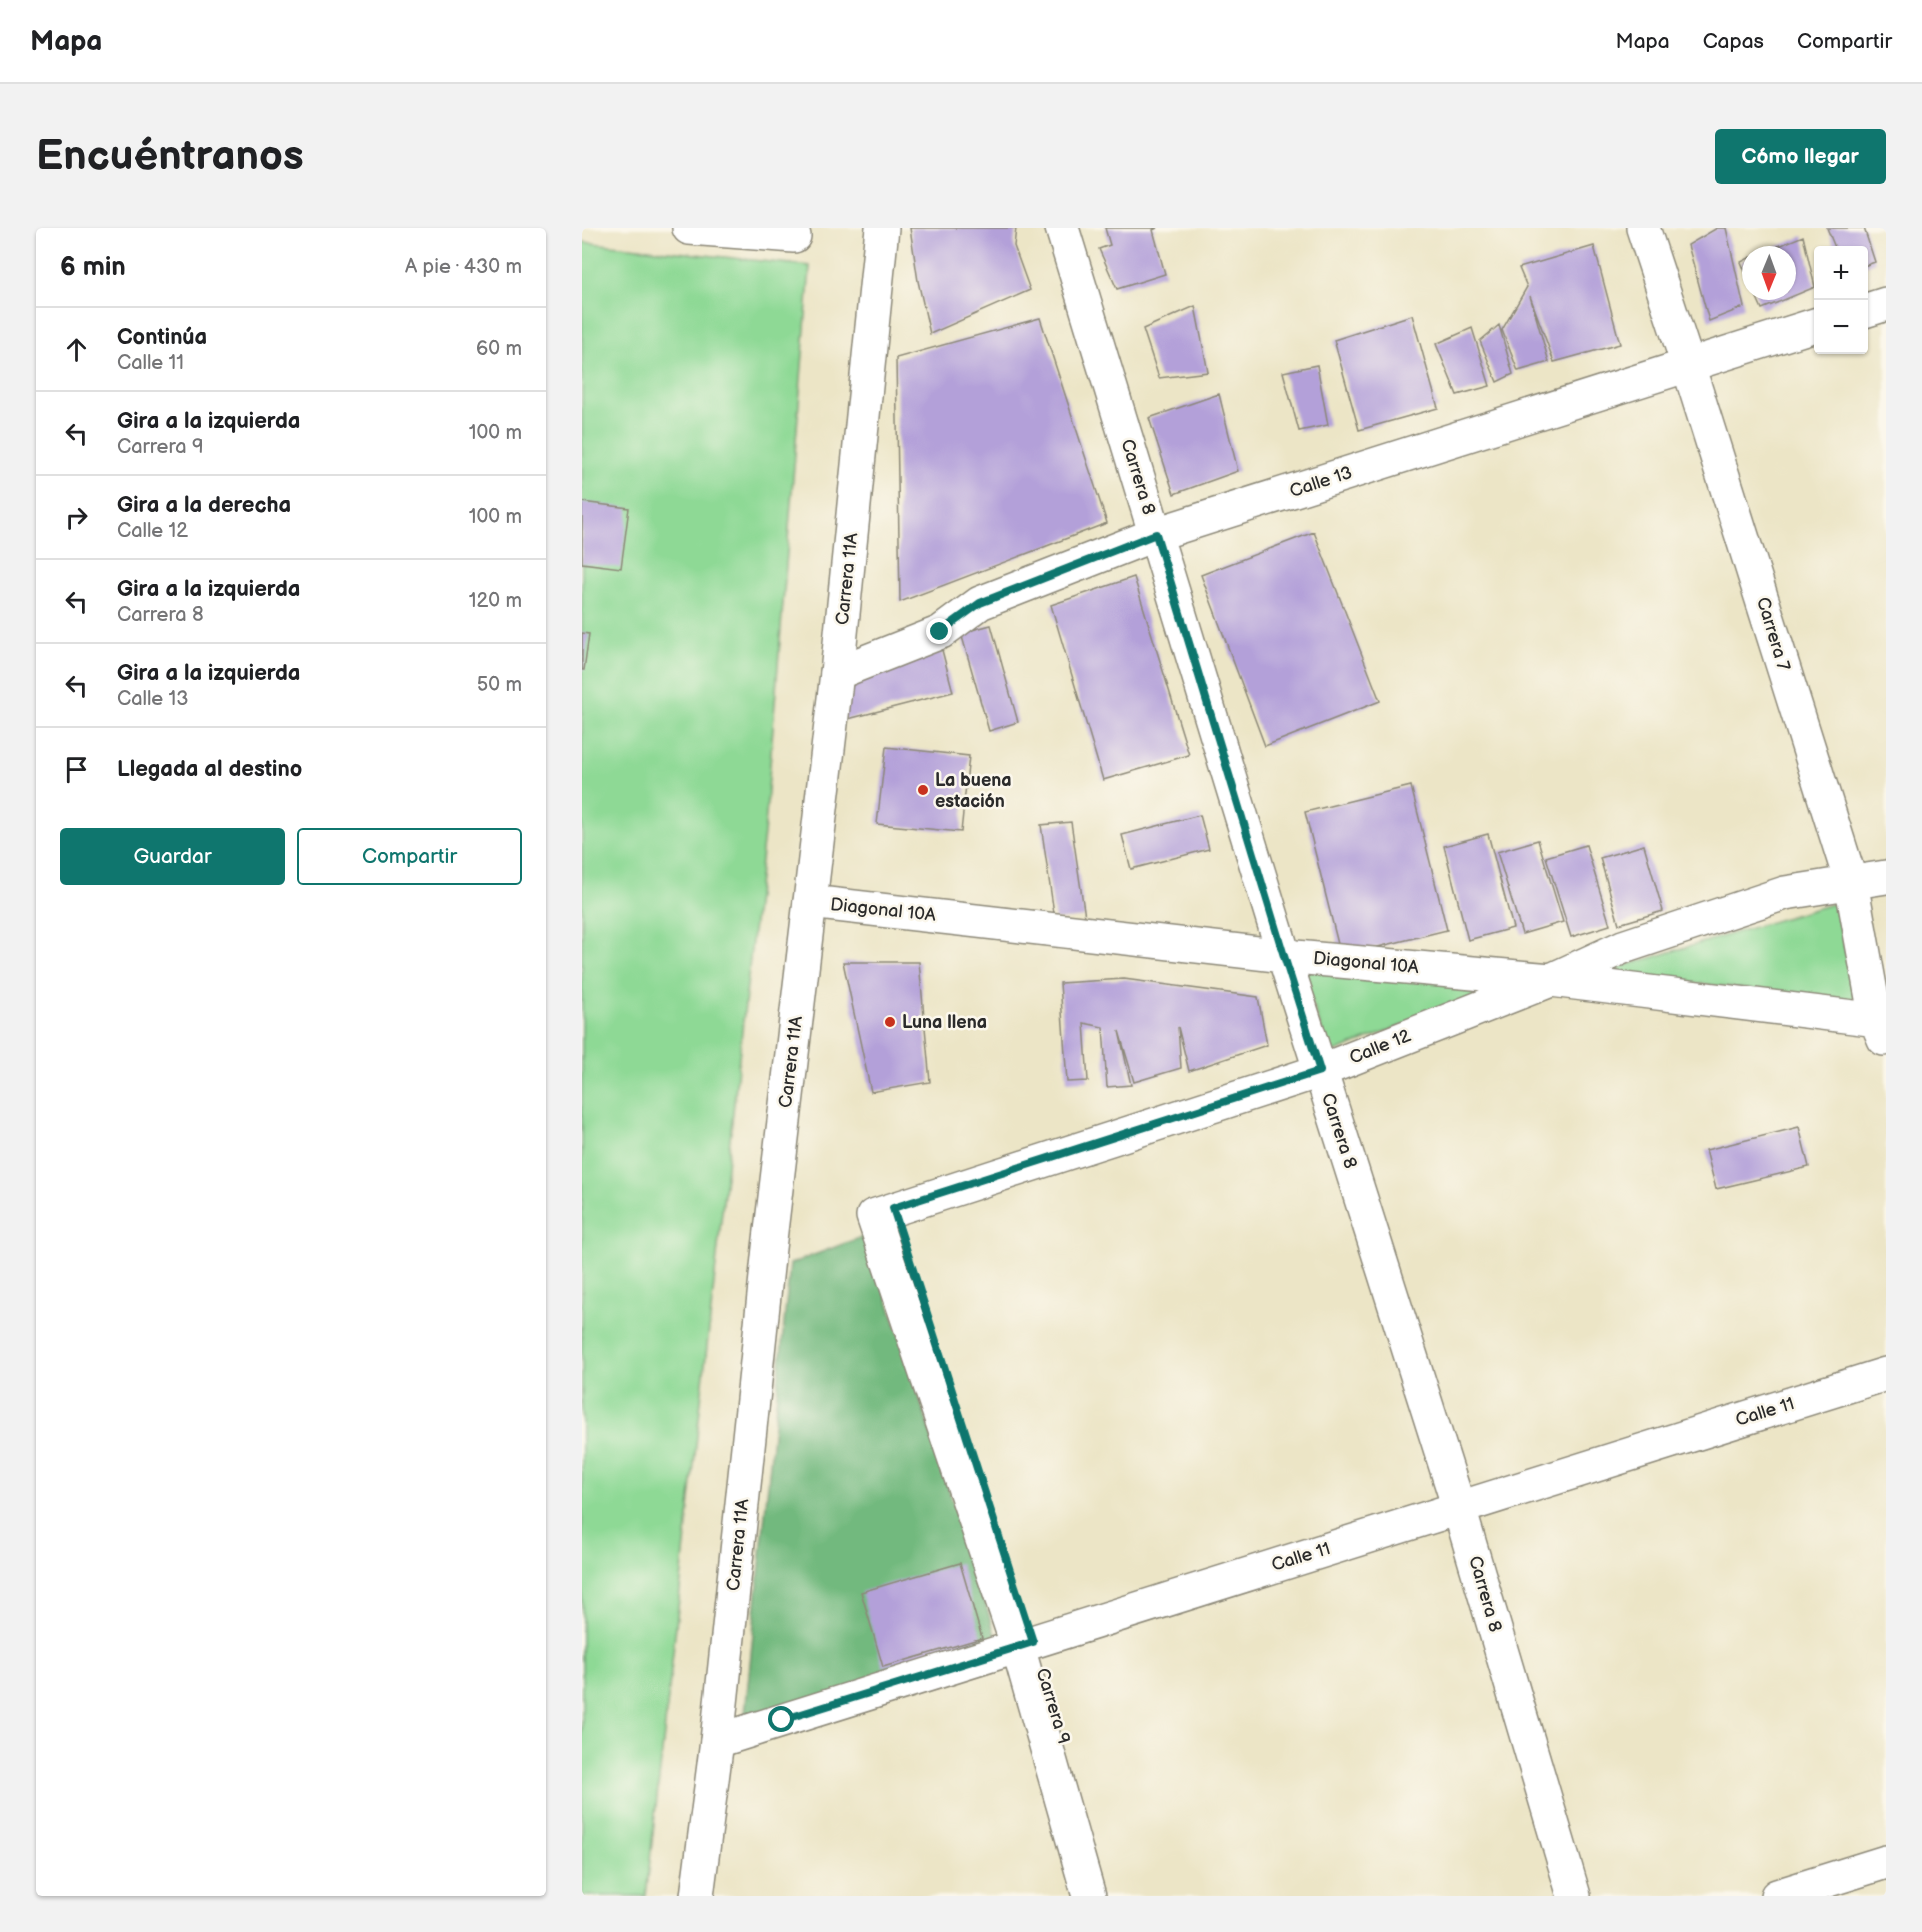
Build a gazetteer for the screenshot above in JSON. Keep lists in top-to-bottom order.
{
  "streets": {
    "main road": [
      "Carrera 8",
      "Calle 13",
      "Carrera 11A",
      "Carrera 7",
      "Diagonal 10A",
      "Calle 12",
      "Calle 11",
      "Carrera 9"
    ]
  },
  "crossings": [
    ["Carrera 8", "Calle 13"],
    ["Carrera 8", "Diagonal 10A"],
    ["Carrera 8", "Calle 12"],
    ["Carrera 8", "Calle 11"],
    ["Calle 13", "Carrera 11A"],
    ["Calle 13", "Carrera 7"],
    ["Carrera 11A", "Diagonal 10A"],
    ["Carrera 11A", "Calle 11"],
    ["Carrera 7", "Diagonal 10A"],
    ["Carrera 7", "Calle 12"],
    ["Diagonal 10A", "Calle 12"],
    ["Calle 12", "Carrera 9"],
    ["Calle 11", "Carrera 9"]
  ],
  "places": ["La buena estación", "Luna llena"],
  "north": "bottom",
  "page": {
    "header": "Mapa",
    "nav": ["Mapa", "Capas", "Compartir"],
    "buttons": [
      "Cómo llegar",
      ["Guardar", "Compartir"]
    ],
    "title": "Encuéntranos",
    "heading": ["6 min", "A pie · 430 m"],
    "map_buttons": ["+", "−"],
    "list": [
      ["Continúa", "Calle 11", "60 m"],
      ["Gira a la izquierda", "Carrera 9", "100 m"],
      ["Gira a la derecha", "Calle 12", "100 m"],
      ["Gira a la izquierda", "Carrera 8", "120 m"],
      ["Gira a la izquierda", "Calle 13", "50 m"],
      "Llegada al destino"
    ]
  }
}
